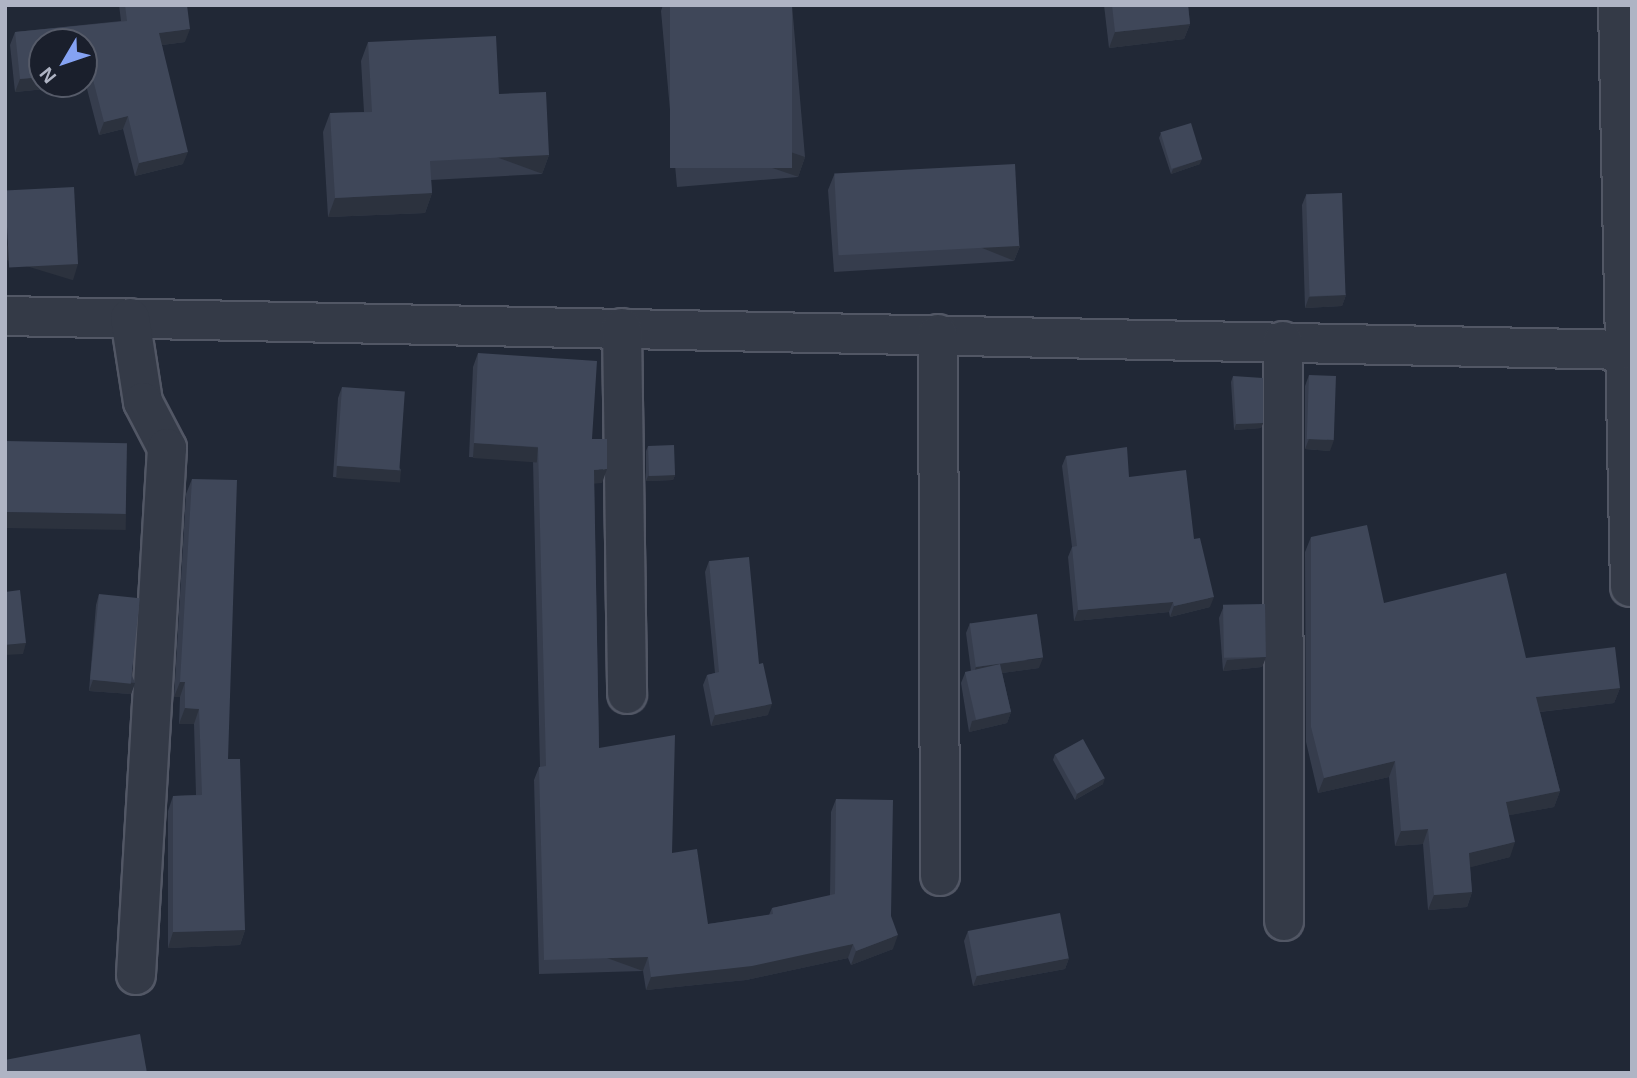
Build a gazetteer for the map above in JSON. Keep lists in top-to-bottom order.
{
  "north": "bottom left"
}
